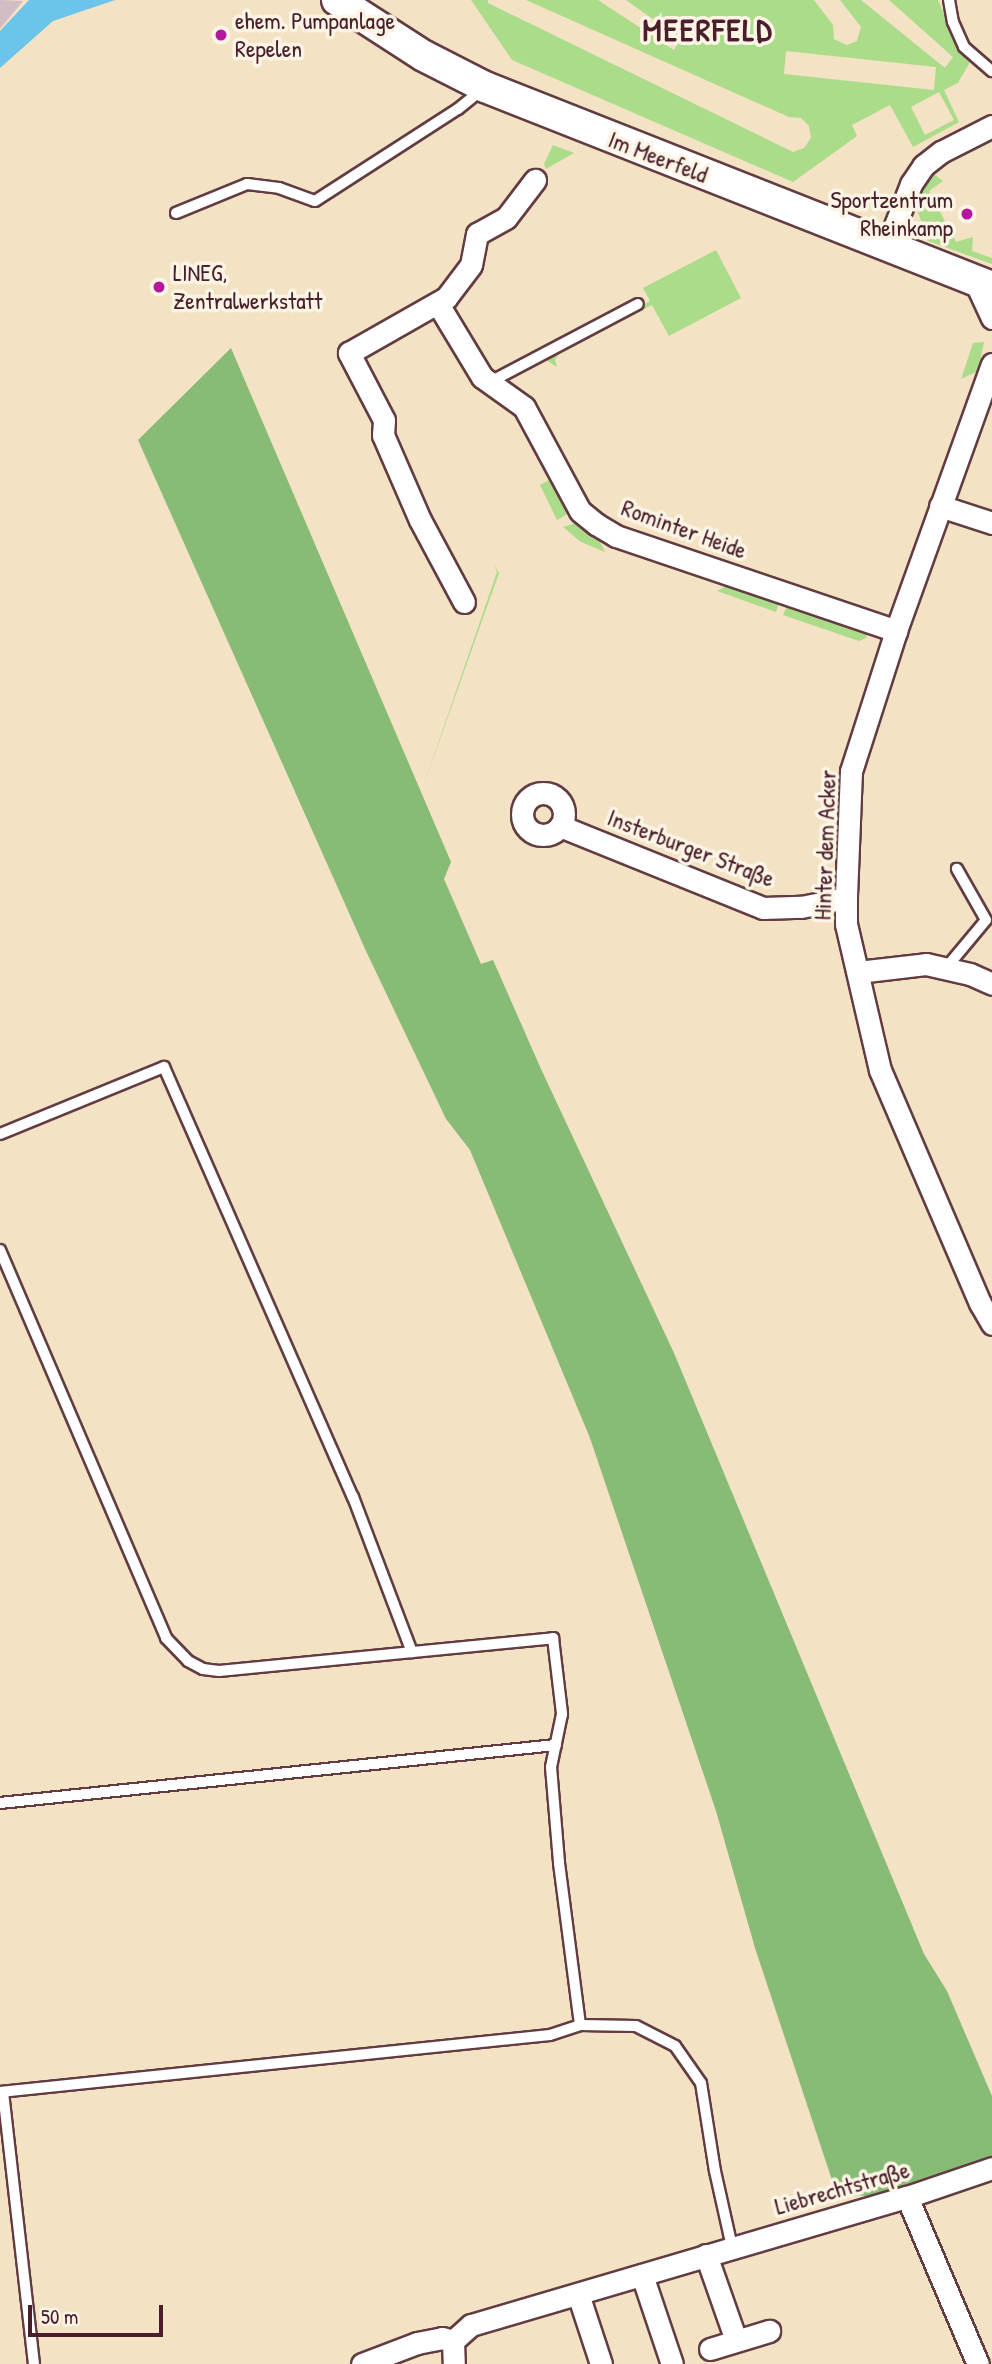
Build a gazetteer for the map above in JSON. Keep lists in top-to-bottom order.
{
  "streets": {
    "street": [
      "Im Meerfeld",
      "Rominter Heide",
      "Hinter dem Acker",
      "Insterburger Straße",
      "Liebrechtstraße"
    ]
  },
  "crossings": [
    ["Rominter Heide", "Hinter dem Acker"],
    ["Hinter dem Acker", "Insterburger Straße"]
  ],
  "districts": ["MEERFELD"],
  "places": ["ehem. Pumpanlage Repelen", "Sportzentrum Rheinkamp", "LINEG, Zentralwerkstatt"],
  "scale_bar": "50 m"
}
